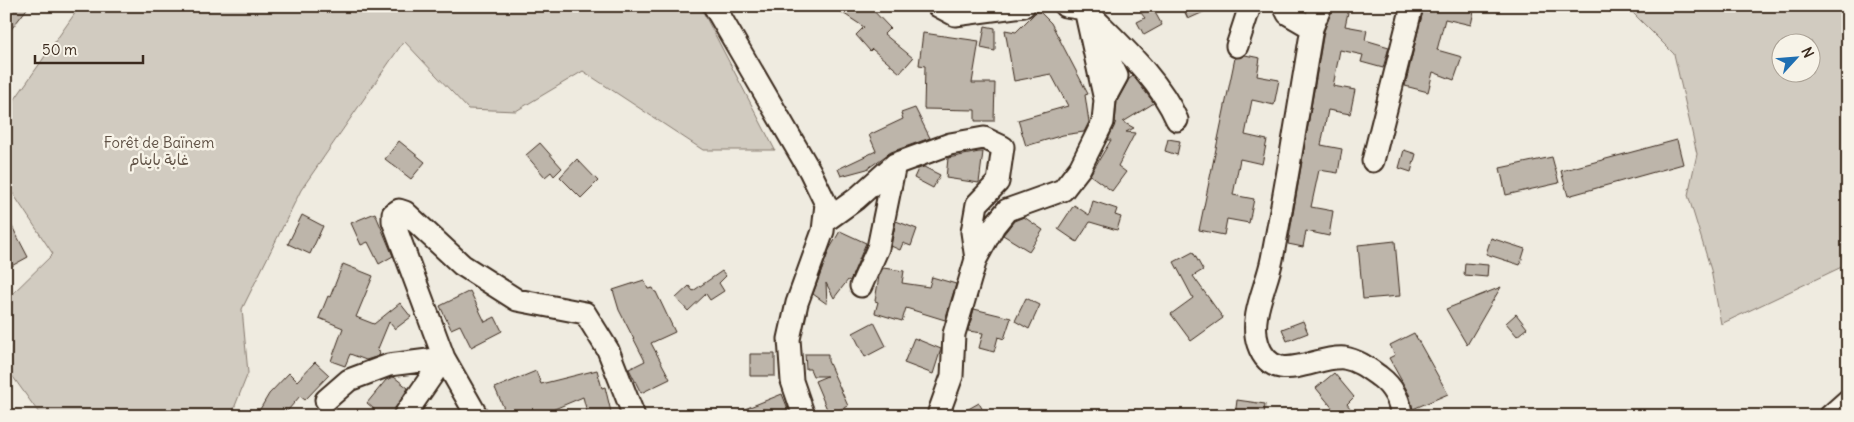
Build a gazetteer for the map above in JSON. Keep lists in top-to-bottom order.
{
  "parks": ["Forêt de Baïnem غابة باينام"],
  "scale_bar": "50 m",
  "north": "top right"
}
